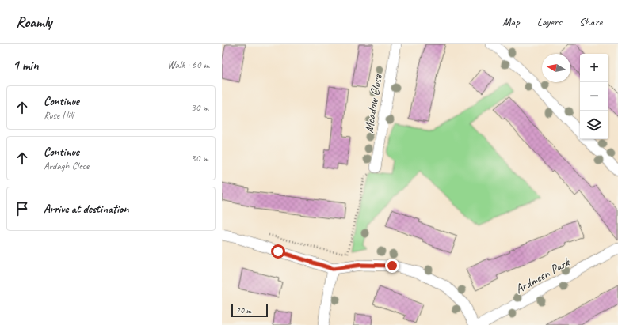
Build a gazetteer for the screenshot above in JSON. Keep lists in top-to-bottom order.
{
  "streets": {
    "street": ["Meadow Close", "Ardmeen Park"]
  },
  "scale_bar": "20 m",
  "north": "left",
  "page": {
    "header": "Roamly",
    "nav": ["Map", "Layers", "Share"],
    "heading": ["1 min", "Walk · 60 m"],
    "map_buttons": ["+", "−"],
    "list": [
      ["Continue", "Rose Hill", "30 m"],
      ["Continue", "Ardagh Close", "30 m"],
      "Arrive at destination"
    ],
    "scale": "20 m"
  }
}
